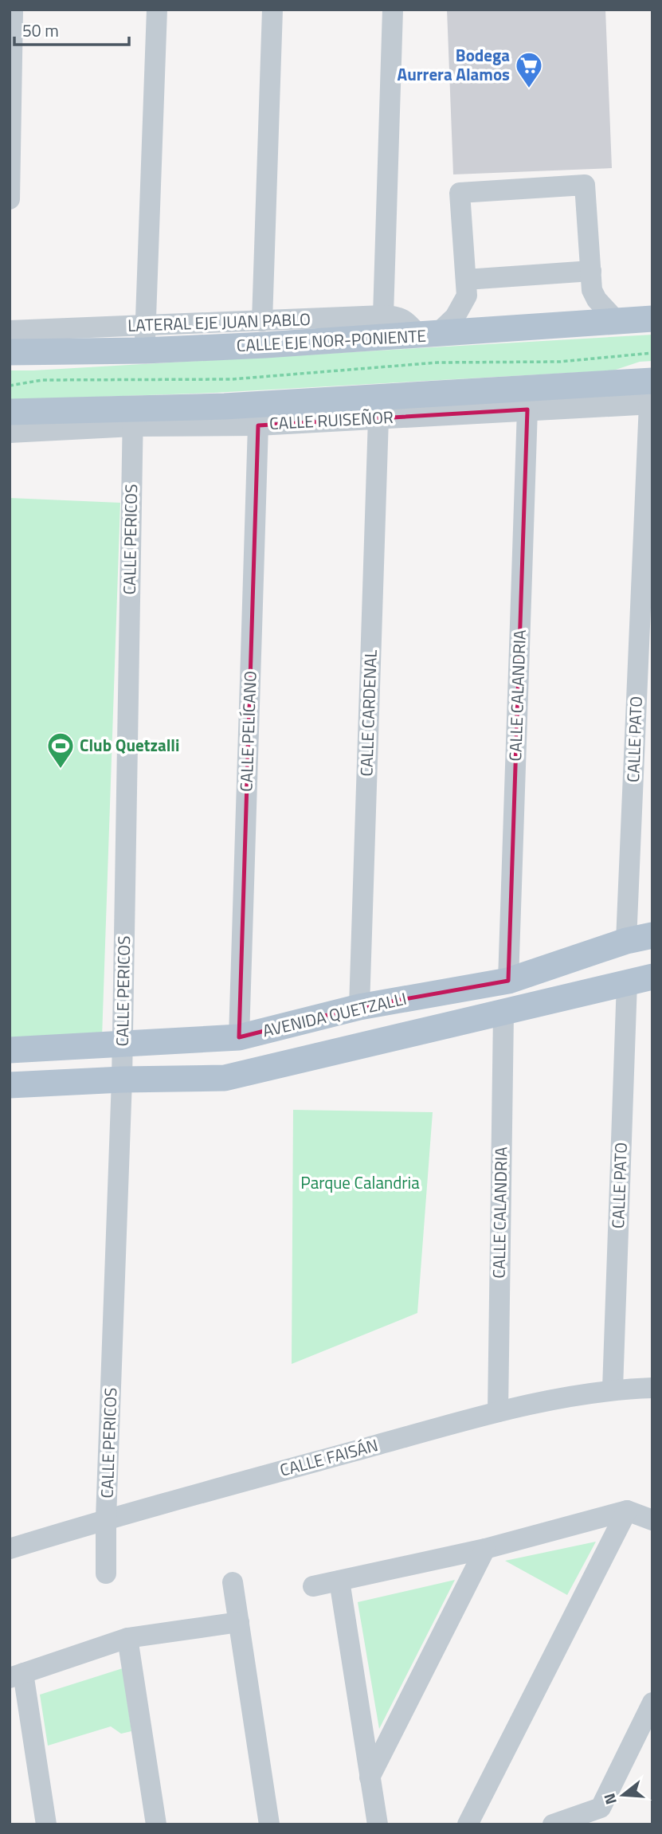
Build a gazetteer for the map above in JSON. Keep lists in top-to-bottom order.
{
  "streets": {
    "main road": ["CALLE EJE NOR-PONIENTE", "AVENIDA QUETZALLI"],
    "street": [
      "LATERAL EJE JUAN PABLO",
      "CALLE RUISEÑOR",
      "CALLE PERICOS",
      "CALLE CALANDRIA",
      "CALLE CARDENAL",
      "CALLE PELÍCANO",
      "CALLE PATO",
      "CALLE FAISÁN"
    ]
  },
  "crossings": [
    ["LATERAL EJE JUAN PABLO", "CALLE EJE NOR-PONIENTE"],
    ["CALLE RUISEÑOR", "CALLE PERICOS"],
    ["CALLE RUISEÑOR", "CALLE CALANDRIA"],
    ["CALLE RUISEÑOR", "CALLE CARDENAL"],
    ["CALLE RUISEÑOR", "CALLE PELÍCANO"],
    ["CALLE RUISEÑOR", "CALLE PATO"],
    ["CALLE PERICOS", "AVENIDA QUETZALLI"],
    ["CALLE PERICOS", "CALLE FAISÁN"],
    ["CALLE CALANDRIA", "AVENIDA QUETZALLI"],
    ["CALLE CALANDRIA", "CALLE FAISÁN"],
    ["CALLE CARDENAL", "AVENIDA QUETZALLI"],
    ["CALLE PELÍCANO", "AVENIDA QUETZALLI"],
    ["CALLE PATO", "AVENIDA QUETZALLI"],
    ["CALLE PATO", "CALLE FAISÁN"]
  ],
  "parks": ["Parque Calandria"],
  "places": {
    "supermarket": ["Bodega Aurrera Alamos"],
    "sports": ["Club Quetzalli"]
  },
  "scale_bar": "50 m",
  "north": "left"
}
